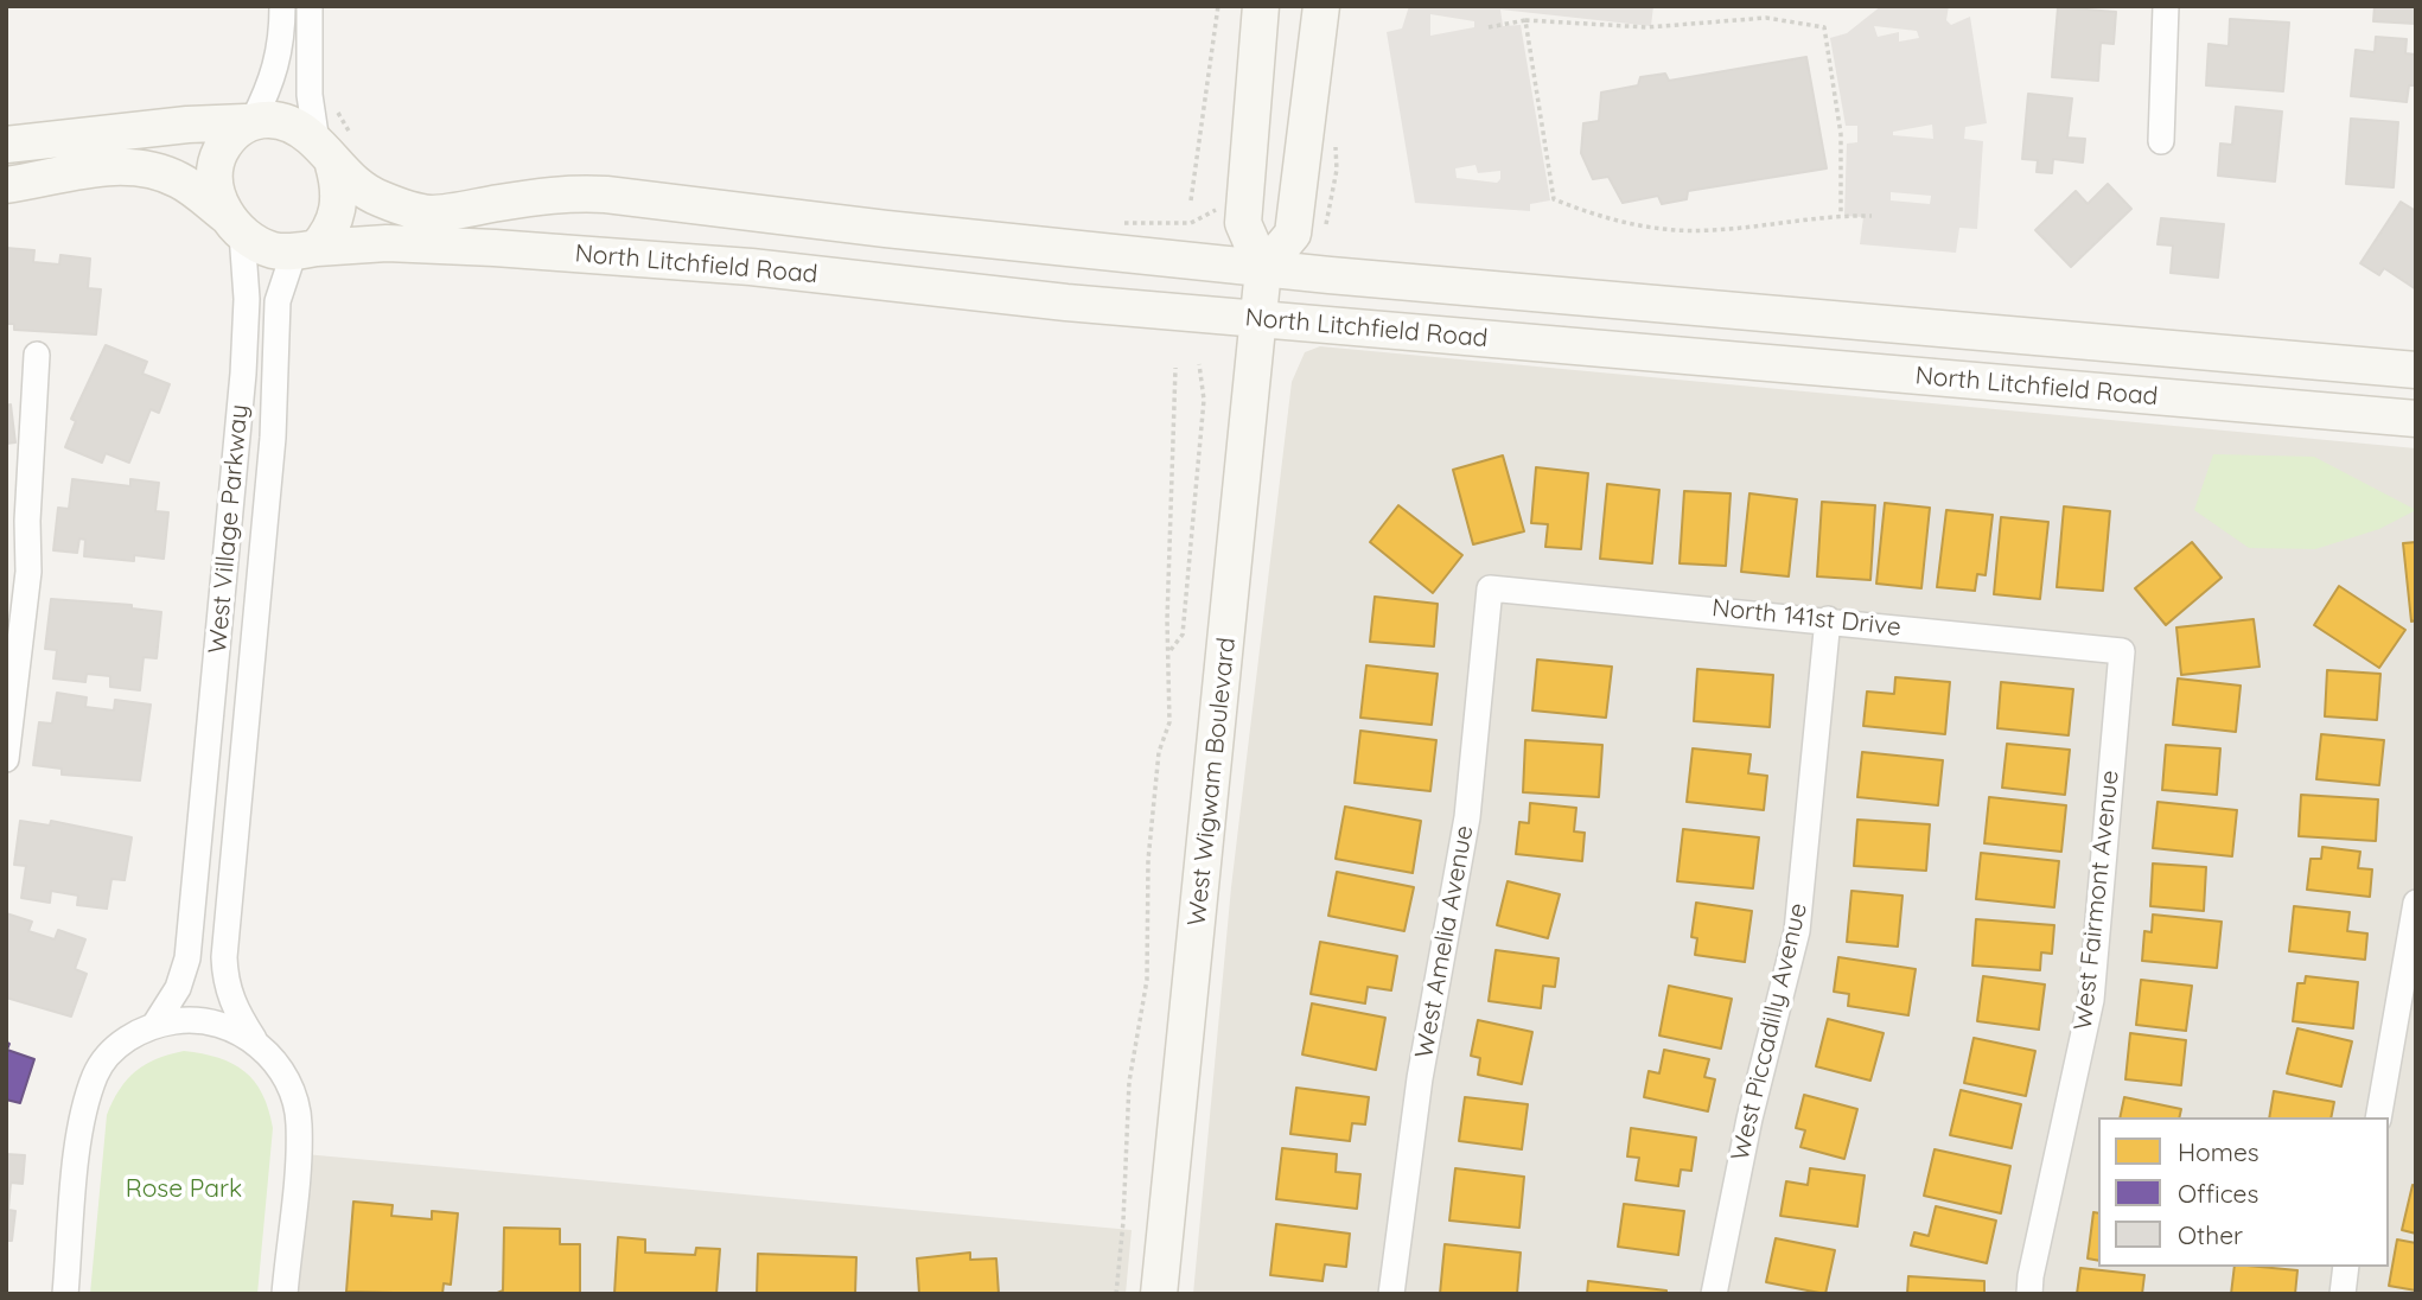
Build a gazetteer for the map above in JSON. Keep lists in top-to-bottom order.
{
  "streets": {
    "main road": ["North Litchfield Road", "West Wigwam Boulevard"],
    "street": [
      "West Village Parkway",
      "North 141st Drive",
      "West Fairmont Avenue",
      "West Amelia Avenue",
      "West Piccadilly Avenue"
    ]
  },
  "crossings": [
    ["North Litchfield Road", "West Village Parkway"],
    ["North Litchfield Road", "West Wigwam Boulevard"],
    ["North 141st Drive", "West Fairmont Avenue"],
    ["North 141st Drive", "West Amelia Avenue"],
    ["North 141st Drive", "West Piccadilly Avenue"]
  ],
  "parks": ["Rose Park"],
  "legend": ["Homes", "Offices", "Other"]
}
